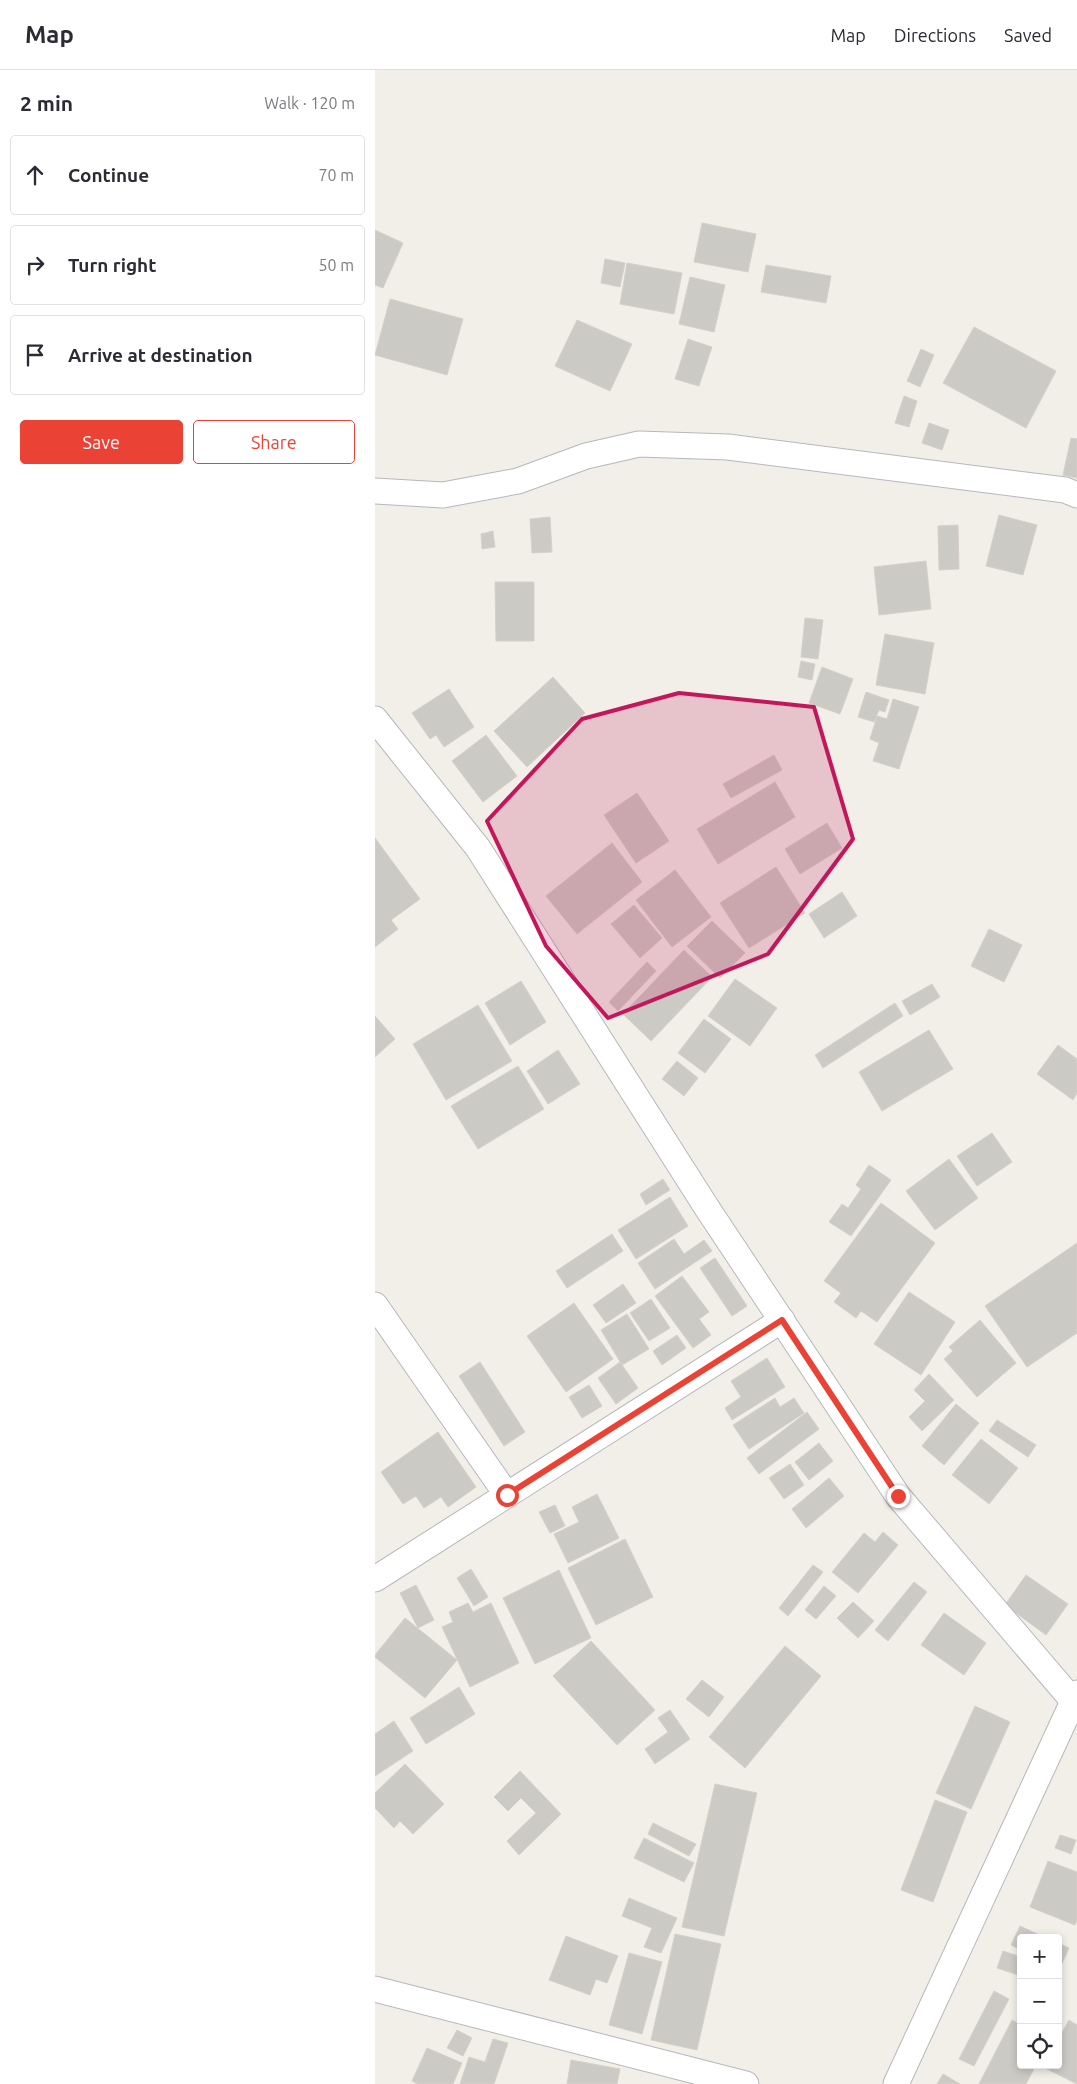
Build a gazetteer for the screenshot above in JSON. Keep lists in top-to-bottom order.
{
  "page": {
    "header": "Map",
    "nav": ["Map", "Directions", "Saved"],
    "heading": ["2 min", "Walk · 120 m"],
    "list": [
      ["Continue", "70 m"],
      ["Turn right", "50 m"],
      "Arrive at destination"
    ],
    "buttons": ["Save", "Share"],
    "map_buttons": ["+", "−"]
  }
}
